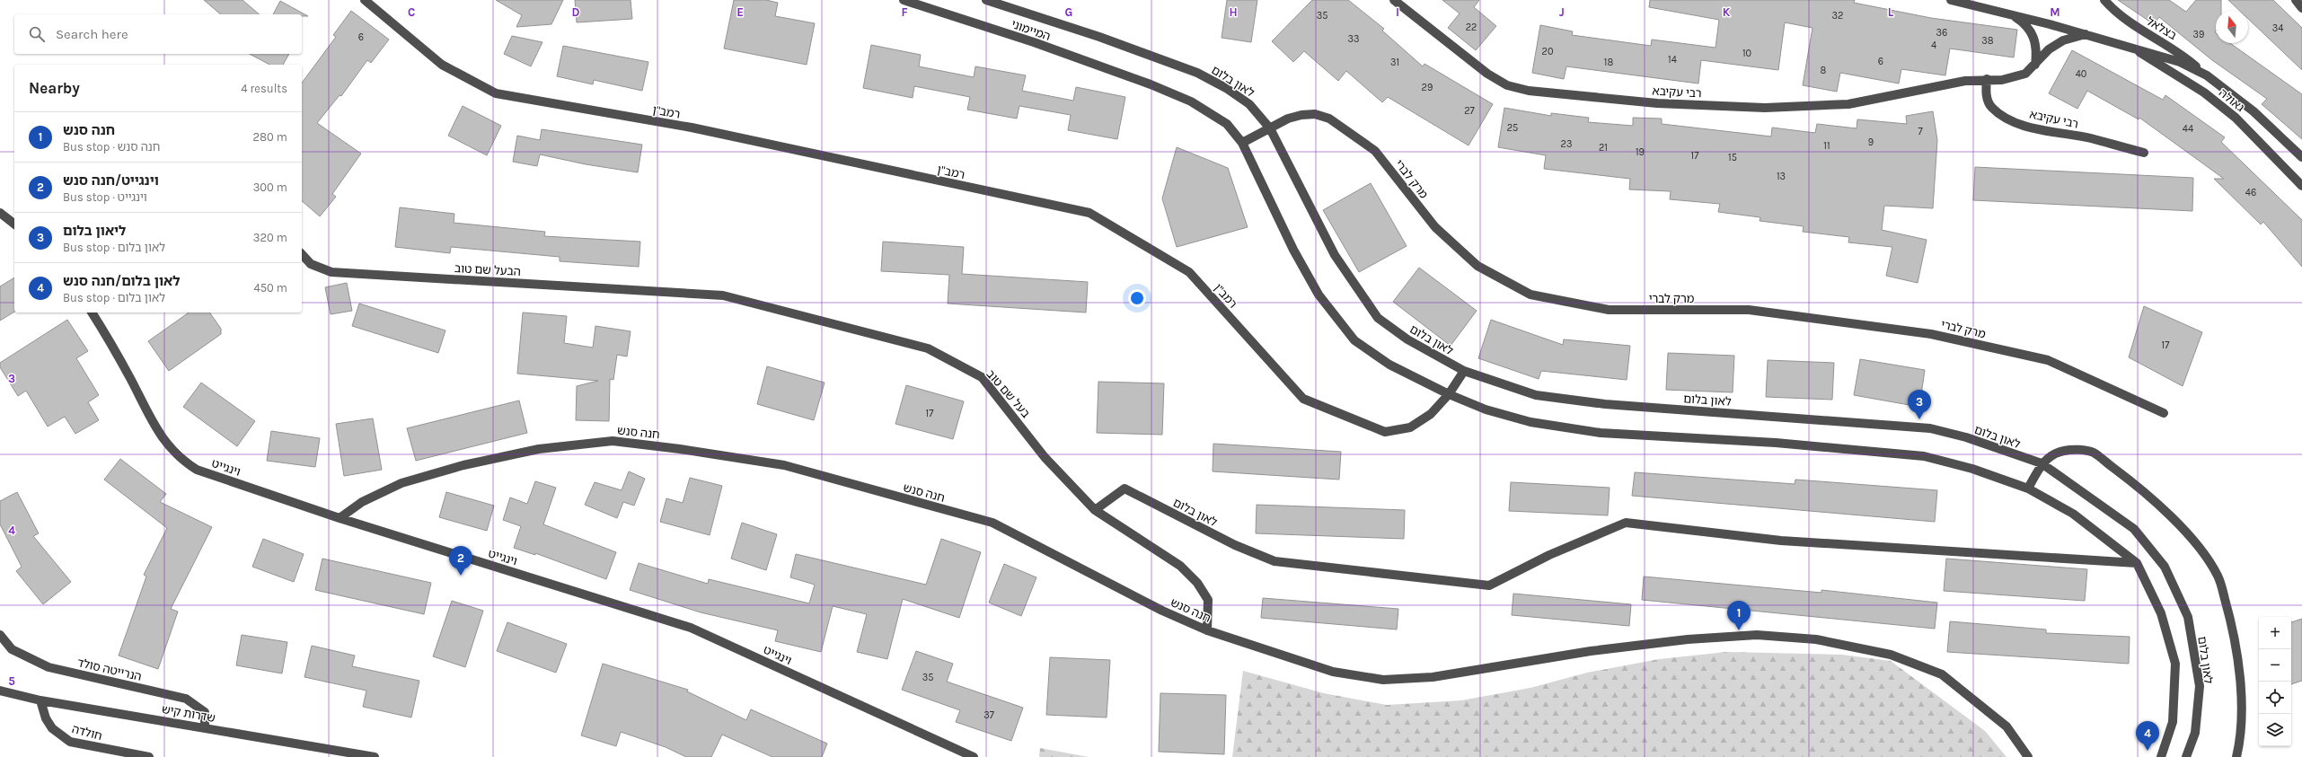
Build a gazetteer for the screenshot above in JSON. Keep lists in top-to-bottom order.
{
  "streets": {
    "street": [
      "בצלאל",
      "המיימוני",
      "לאון בלום",
      "רבי עקיבא",
      "גאולה",
      "רמב\"ן",
      "מרק לברי",
      "הבעל שם טוב",
      "בעל שם טוב",
      "חנה סנש",
      "וינגייט",
      "הנרייטה סולד",
      "שדרות קיש",
      "חולדה"
    ]
  },
  "crossings": [
    ["בצלאל", "גאולה"],
    ["המיימוני", "לאון בלום"],
    ["המיימוני", "מרק לברי"],
    ["לאון בלום", "רמב\"ן"],
    ["לאון בלום", "מרק לברי"],
    ["לאון בלום", "בעל שם טוב"],
    ["רבי עקיבא", "גאולה"],
    ["הבעל שם טוב", "בעל שם טוב"],
    ["בעל שם טוב", "חנה סנש"],
    ["חנה סנש", "וינגייט"],
    ["הנרייטה סולד", "שדרות קיש"],
    ["שדרות קיש", "חולדה"]
  ],
  "house_numbers": [
    "35",
    "32",
    "22",
    "34",
    "36",
    "39",
    "6",
    "33",
    "38",
    "4",
    "20",
    "10",
    "14",
    "6",
    "31",
    "18",
    "8",
    "40",
    "29",
    "27",
    "25",
    "44",
    "7",
    "9",
    "23",
    "11",
    "21",
    "19",
    "17",
    "15",
    "13",
    "46",
    "17",
    "17",
    "35",
    "37"
  ],
  "north": "top",
  "page": {
    "search": "Search here",
    "heading": ["Nearby", "4 results"],
    "list": [
      {
        "mark": "1",
        "name": "חנה סנש",
        "note": "Bus stop · חנה סנש",
        "value": "280 m"
      },
      {
        "mark": "2",
        "name": "וינגייט/חנה סנש",
        "note": "Bus stop · וינגייט",
        "value": "300 m"
      },
      {
        "mark": "3",
        "name": "ליאון בלום",
        "note": "Bus stop · לאון בלום",
        "value": "320 m"
      },
      {
        "mark": "4",
        "name": "לאון בלום/חנה סנש",
        "note": "Bus stop · לאון בלום",
        "value": "450 m"
      }
    ],
    "pins": [
      "3",
      "2",
      "1",
      "4"
    ],
    "map_buttons": ["+", "−"]
  },
  "grid": {
    "columns": [
      "C",
      "D",
      "E",
      "F",
      "G",
      "H",
      "I",
      "J",
      "K",
      "L",
      "M"
    ],
    "rows": ["3", "4", "5"]
  }
}
